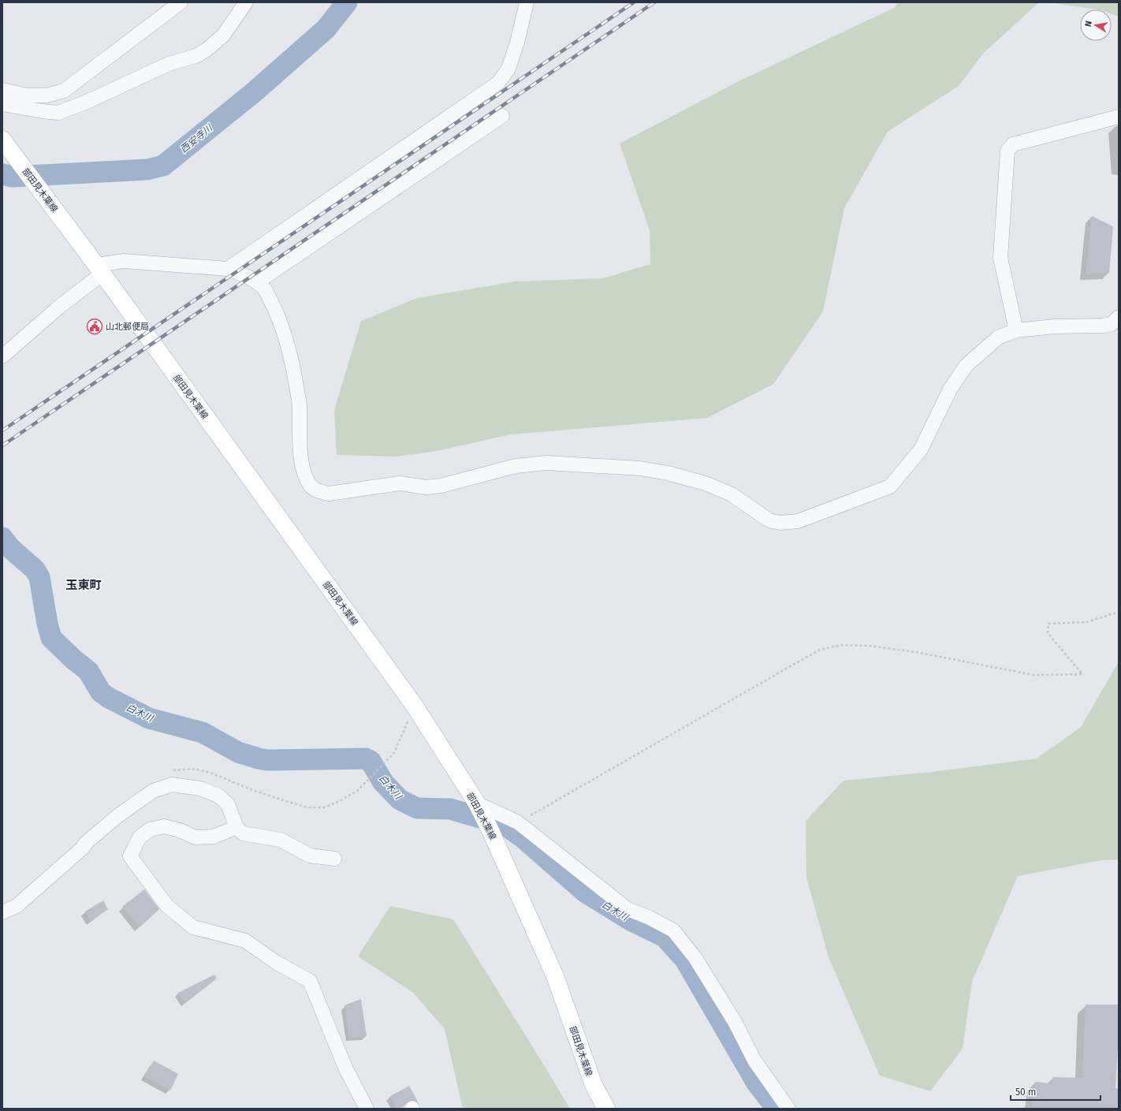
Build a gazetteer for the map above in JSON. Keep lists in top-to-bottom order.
{
  "streets": {
    "main road": ["部田見木葉線"]
  },
  "districts": ["玉東町"],
  "water": ["西安寺川", "白木川"],
  "places": {
    "public building": ["山北郵便局"]
  },
  "scale_bar": "50 m",
  "north": "left"
}
